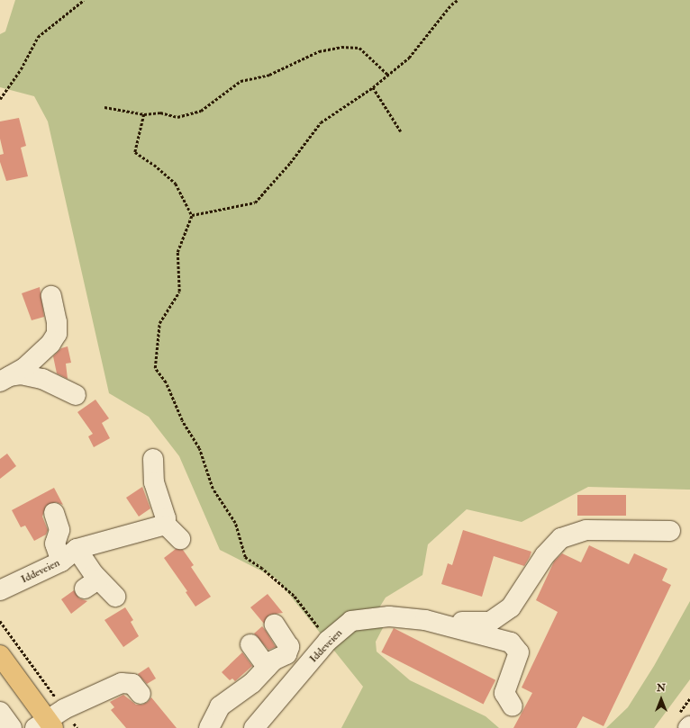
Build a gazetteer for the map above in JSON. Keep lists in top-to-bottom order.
{
  "streets": {
    "street": ["Iddeveien"]
  },
  "north": "top"
}
